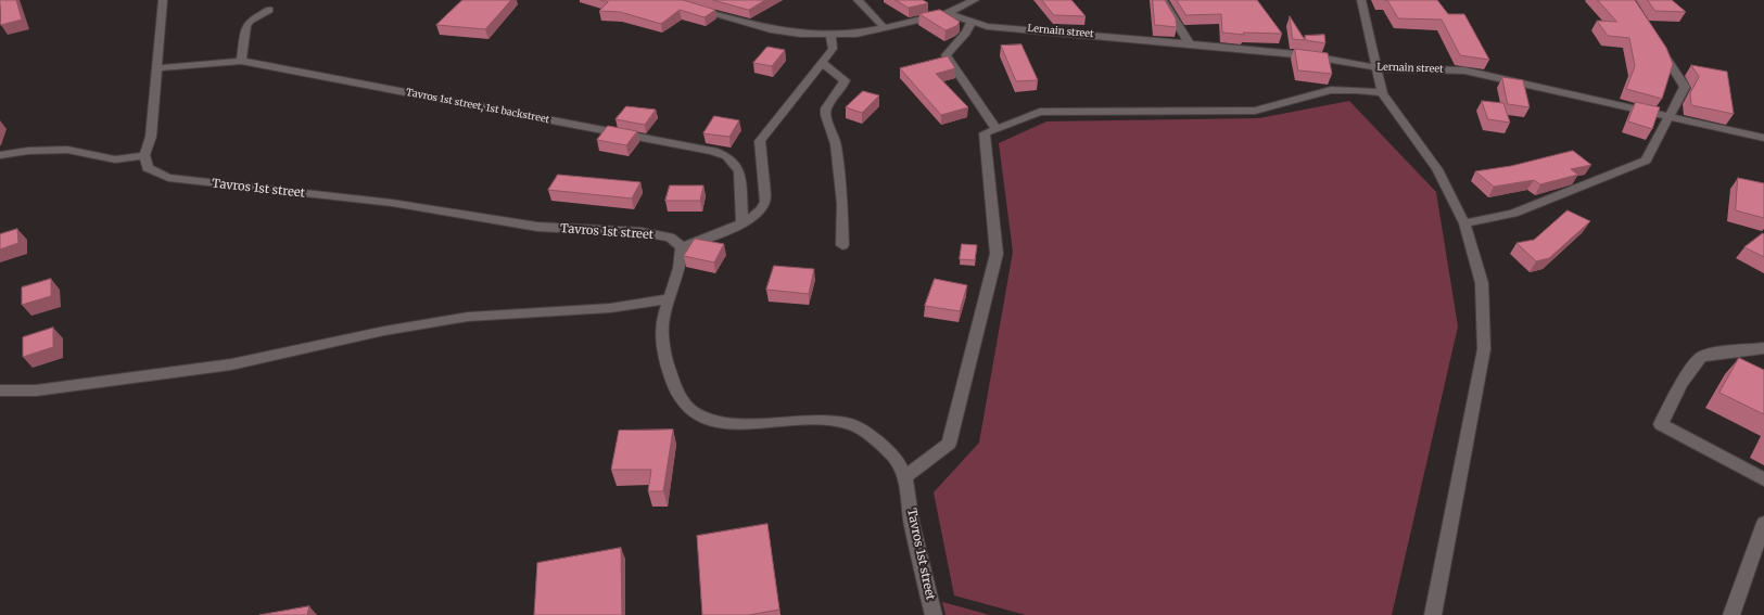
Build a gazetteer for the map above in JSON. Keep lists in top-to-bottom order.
{
  "streets": {
    "street": ["Lernain street", "Tavros 1st street, 1st backstreet", "Tavros 1st street"]
  }
}
